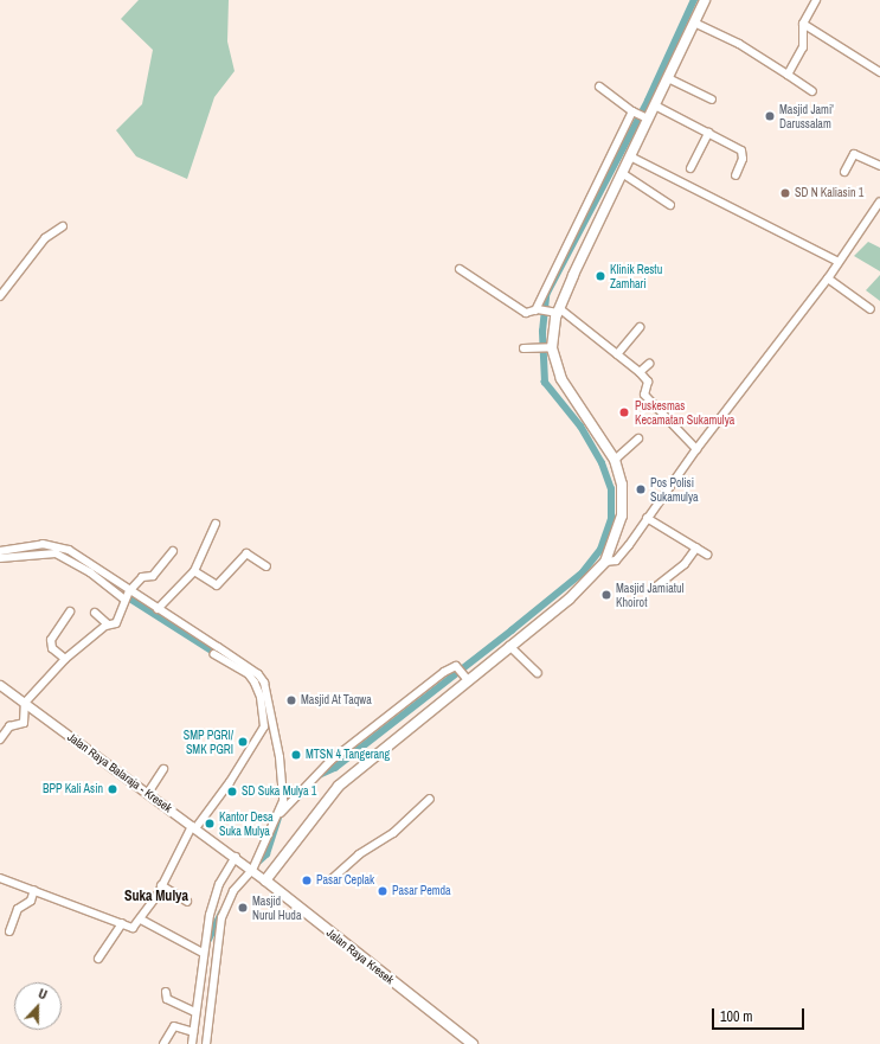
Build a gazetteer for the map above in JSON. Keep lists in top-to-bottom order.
{
  "streets": {
    "main road": ["Jalan Raya Kresek"],
    "street": ["Jalan Raya Balaraja - Kresek"]
  },
  "crossings": [
    ["Jalan Raya Balaraja - Kresek", "Jalan Raya Kresek"]
  ],
  "districts": ["Suka Mulya"],
  "places": [
    "Masjid Jami' Darussalam",
    "SD N Kaliasin 1",
    "Klinik Restu Zamhari",
    "Puskesmas Kecamatan Sukamulya",
    "Pos Polisi Sukamulya",
    "Masjid Jamiatul Khoirot",
    "Masjid At Taqwa",
    "SMP PGRI/ SMK PGRI",
    "MTSN 4 Tangerang",
    "BPP Kali Asin",
    "SD Suka Mulya 1",
    "Kantor Desa Suka Mulya",
    "Pasar Ceplak",
    "Pasar Pemda",
    "Masjid Nurul Huda"
  ],
  "scale_bar": "100 m",
  "north": "top"
}
